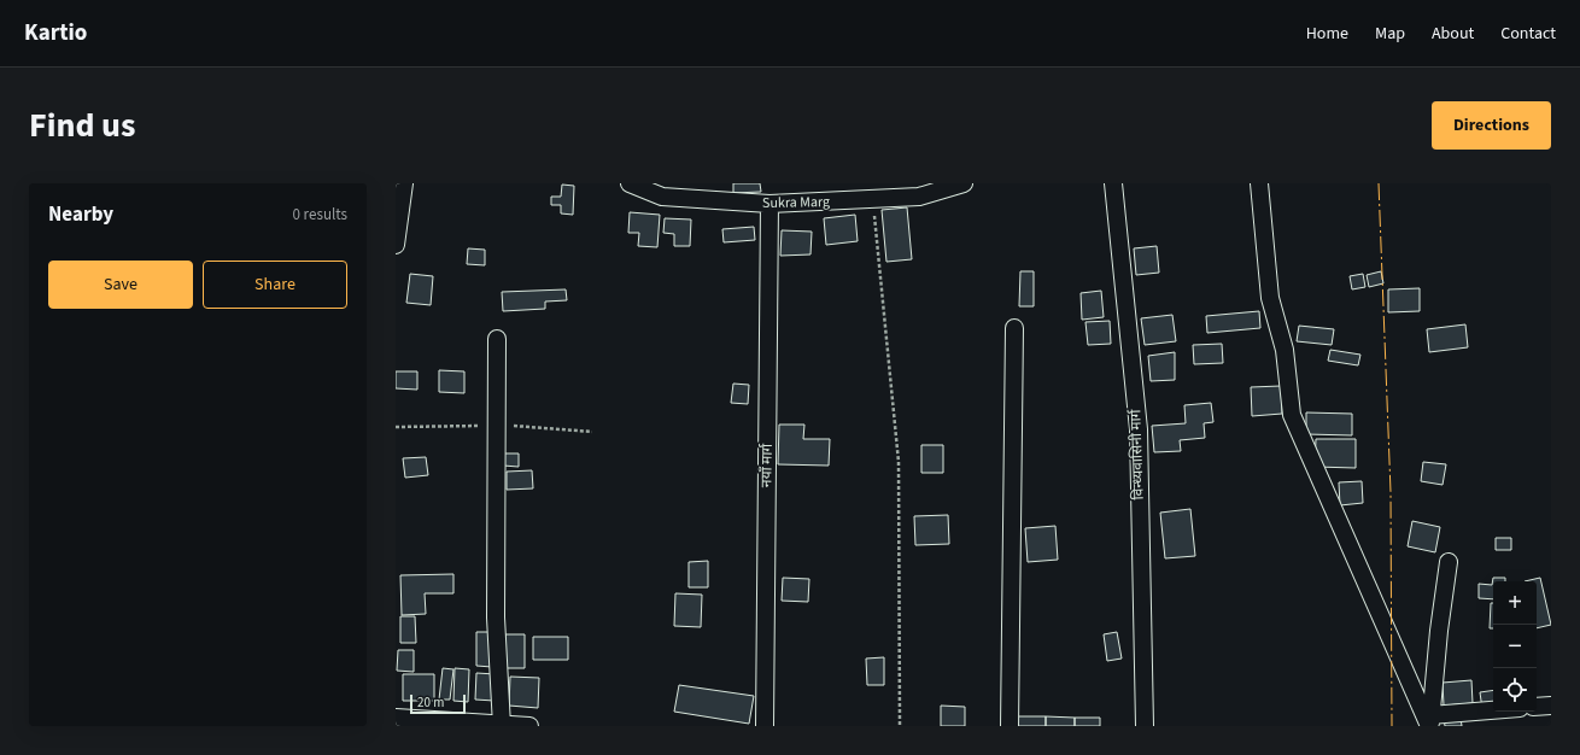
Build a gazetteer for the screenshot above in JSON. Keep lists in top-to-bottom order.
{
  "streets": {
    "street": ["Sukra Marg", "विन्ध्यवासिनी मार्ग", "नयाँ मार्ग"]
  },
  "crossings": [
    ["Sukra Marg", "नयाँ मार्ग"]
  ],
  "scale_bar": "20 m",
  "page": {
    "header": "Kartio",
    "nav": [
      "Home",
      "Map",
      "About",
      "Contact"
    ],
    "title": "Find us",
    "buttons": [
      "Directions",
      ["Save", "Share"]
    ],
    "heading": ["Nearby", "0 results"],
    "map_buttons": ["+", "−"],
    "scale": "20 m"
  }
}
